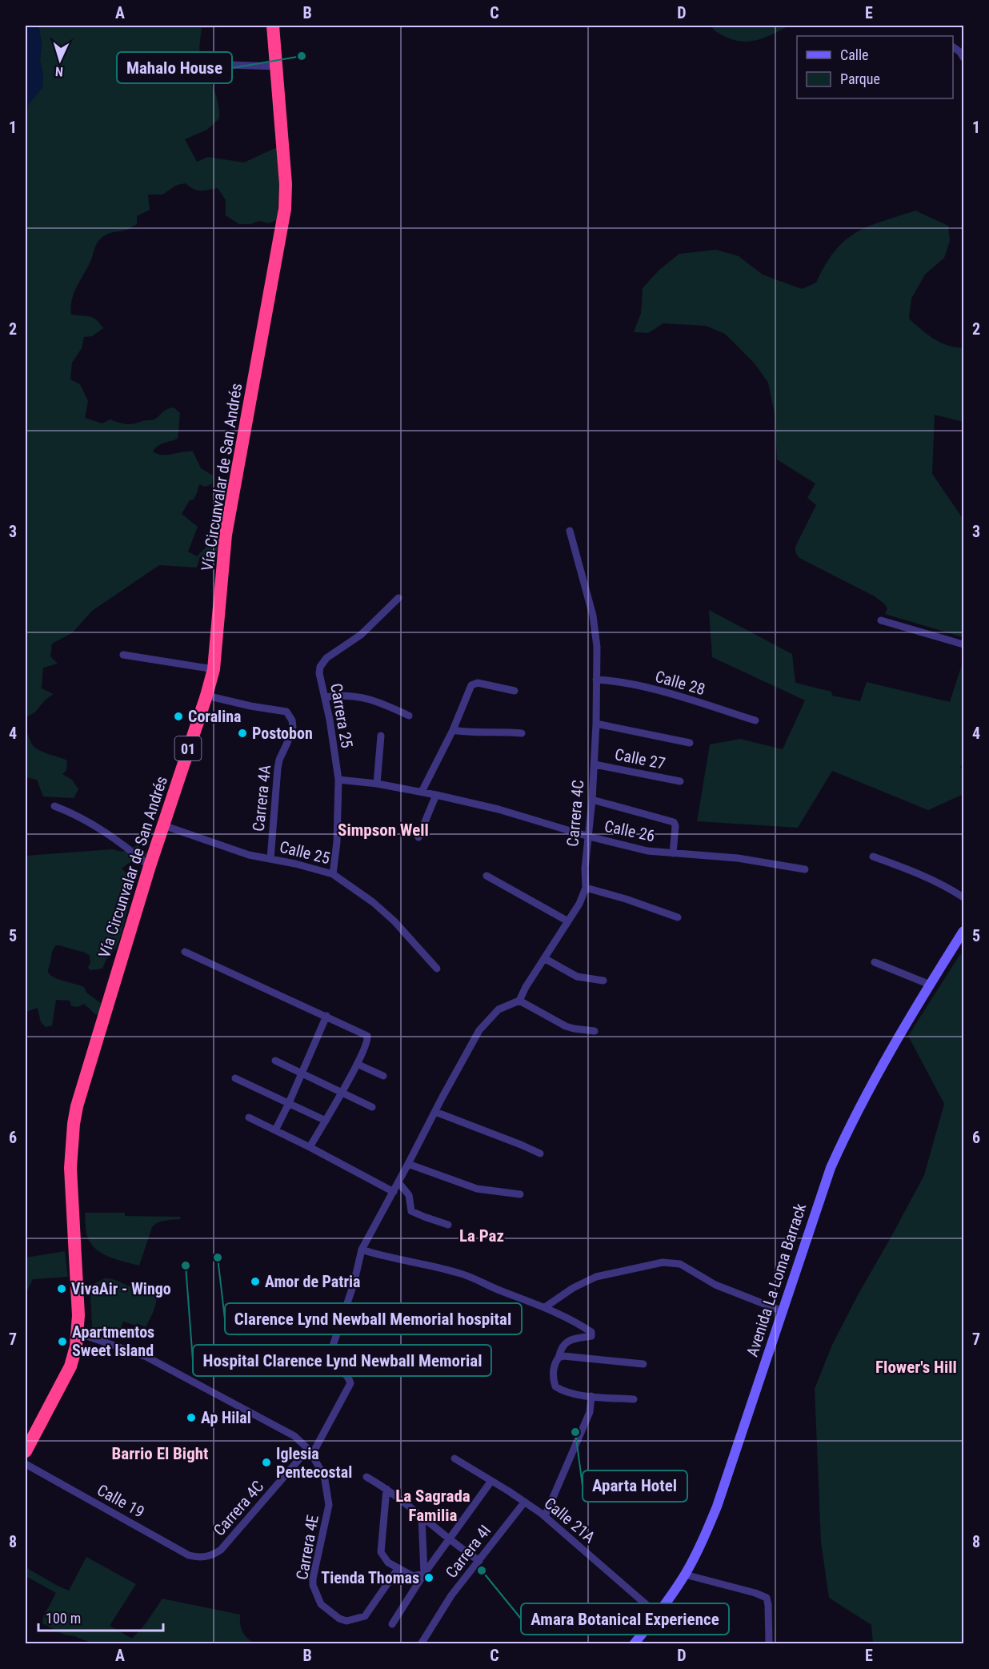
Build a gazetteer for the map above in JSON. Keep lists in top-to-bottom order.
{
  "streets": {
    "highway": ["Vía Circunvalar de San Andrés", "01"],
    "main road": ["Avenida La Loma Barrack"],
    "street": [
      "Calle 28",
      "Carrera 25",
      "Calle 27",
      "Carrera 4A",
      "Carrera 4C",
      "Calle 26",
      "Calle 25",
      "Calle 19",
      "Calle 21A",
      "Carrera 4E",
      "Carrera 4I"
    ]
  },
  "crossings": [
    ["Vía Circunvalar de San Andrés", "Carrera 4A"],
    ["Vía Circunvalar de San Andrés", "Calle 25"],
    ["Calle 28", "Carrera 4C"],
    ["Carrera 25", "Calle 26"],
    ["Carrera 25", "Calle 25"],
    ["Calle 27", "Carrera 4C"],
    ["Carrera 4A", "Calle 25"],
    ["Carrera 4C", "Calle 26"],
    ["Carrera 4C", "Calle 19"],
    ["Carrera 4C", "Carrera 4E"],
    ["Avenida La Loma Barrack", "Calle 21A"],
    ["Calle 21A", "Carrera 4I"]
  ],
  "districts": [
    "Simpson Well",
    "La Paz",
    "Flower's Hill",
    "Barrio El Bight",
    "La Sagrada Familia"
  ],
  "places": [
    "Mahalo House",
    "Coralina",
    "Postobon",
    "Clarence Lynd Newball Memorial hospital",
    "Hospital Clarence Lynd Newball Memorial",
    "Amor de Patria",
    "VivaAir - Wingo",
    "Apartmentos Sweet Island",
    "Ap Hilal",
    "Aparta Hotel",
    "Iglesia Pentecostal",
    "Amara Botanical Experience",
    "Tienda Thomas"
  ],
  "legend": ["Calle", "Parque"],
  "scale_bar": "100 m",
  "north": "bottom",
  "grid": {
    "columns": [
      "A",
      "B",
      "C",
      "D",
      "E"
    ],
    "rows": [
      "1",
      "2",
      "3",
      "4",
      "5",
      "6",
      "7",
      "8"
    ]
  }
}
